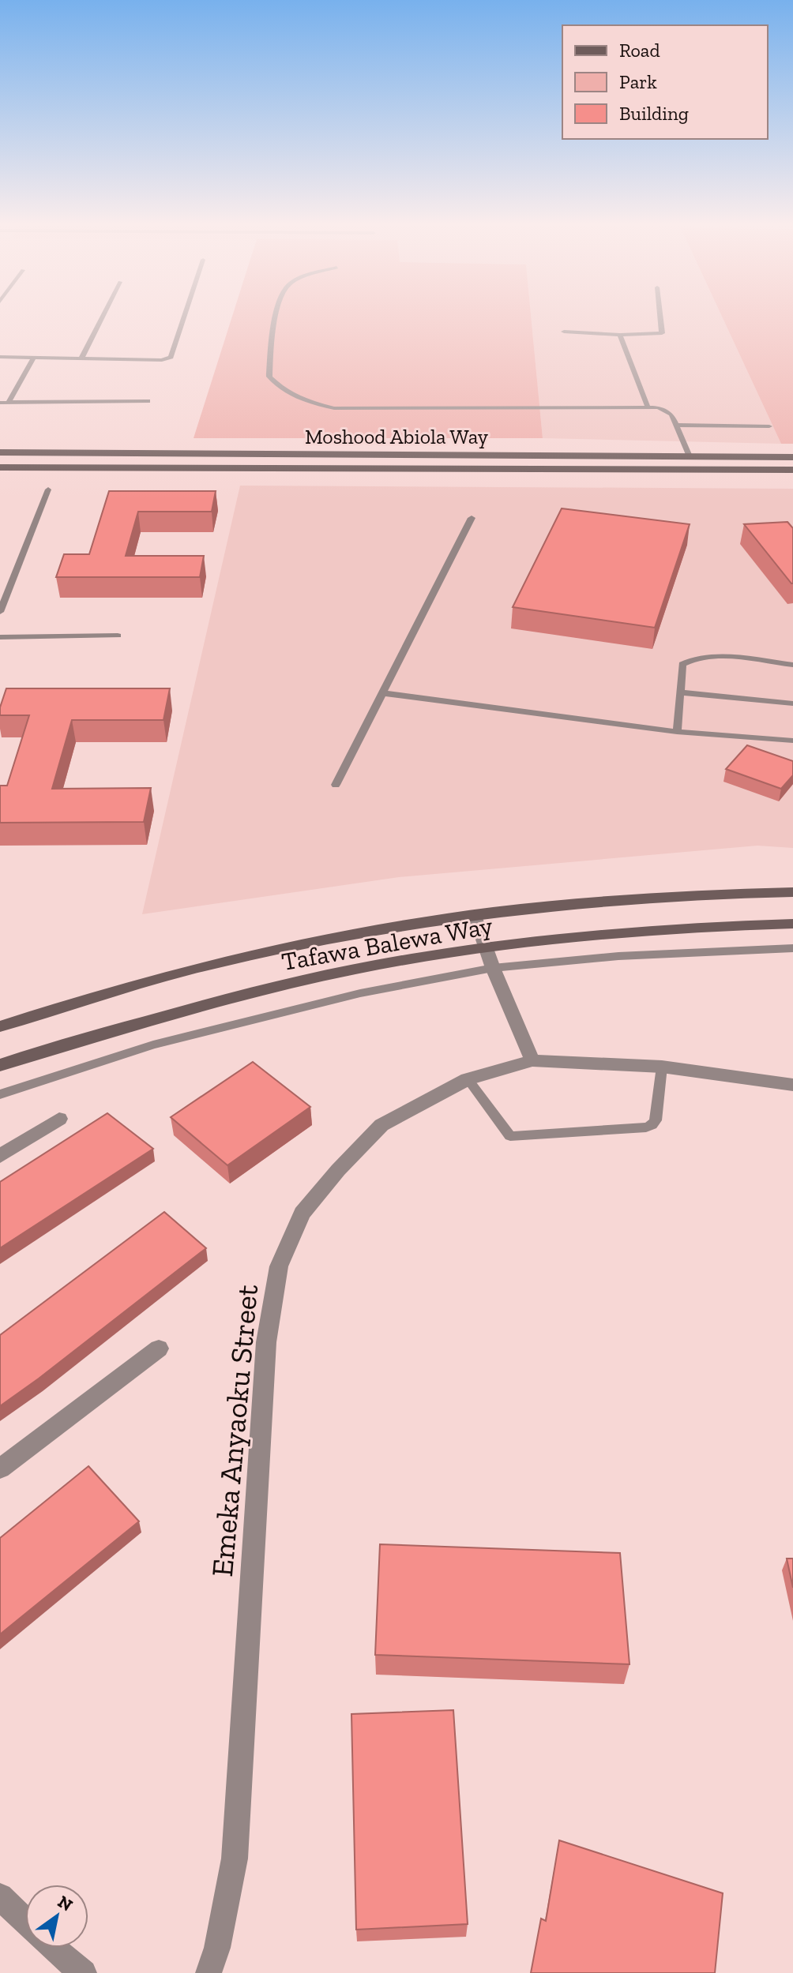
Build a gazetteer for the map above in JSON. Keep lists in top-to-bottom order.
{
  "streets": {
    "main road": ["Moshood Abiola Way", "Tafawa Balewa Way"],
    "street": ["Emeka Anyaoku Street"]
  },
  "legend": ["Road", "Park", "Building"],
  "north": "top right"
}
